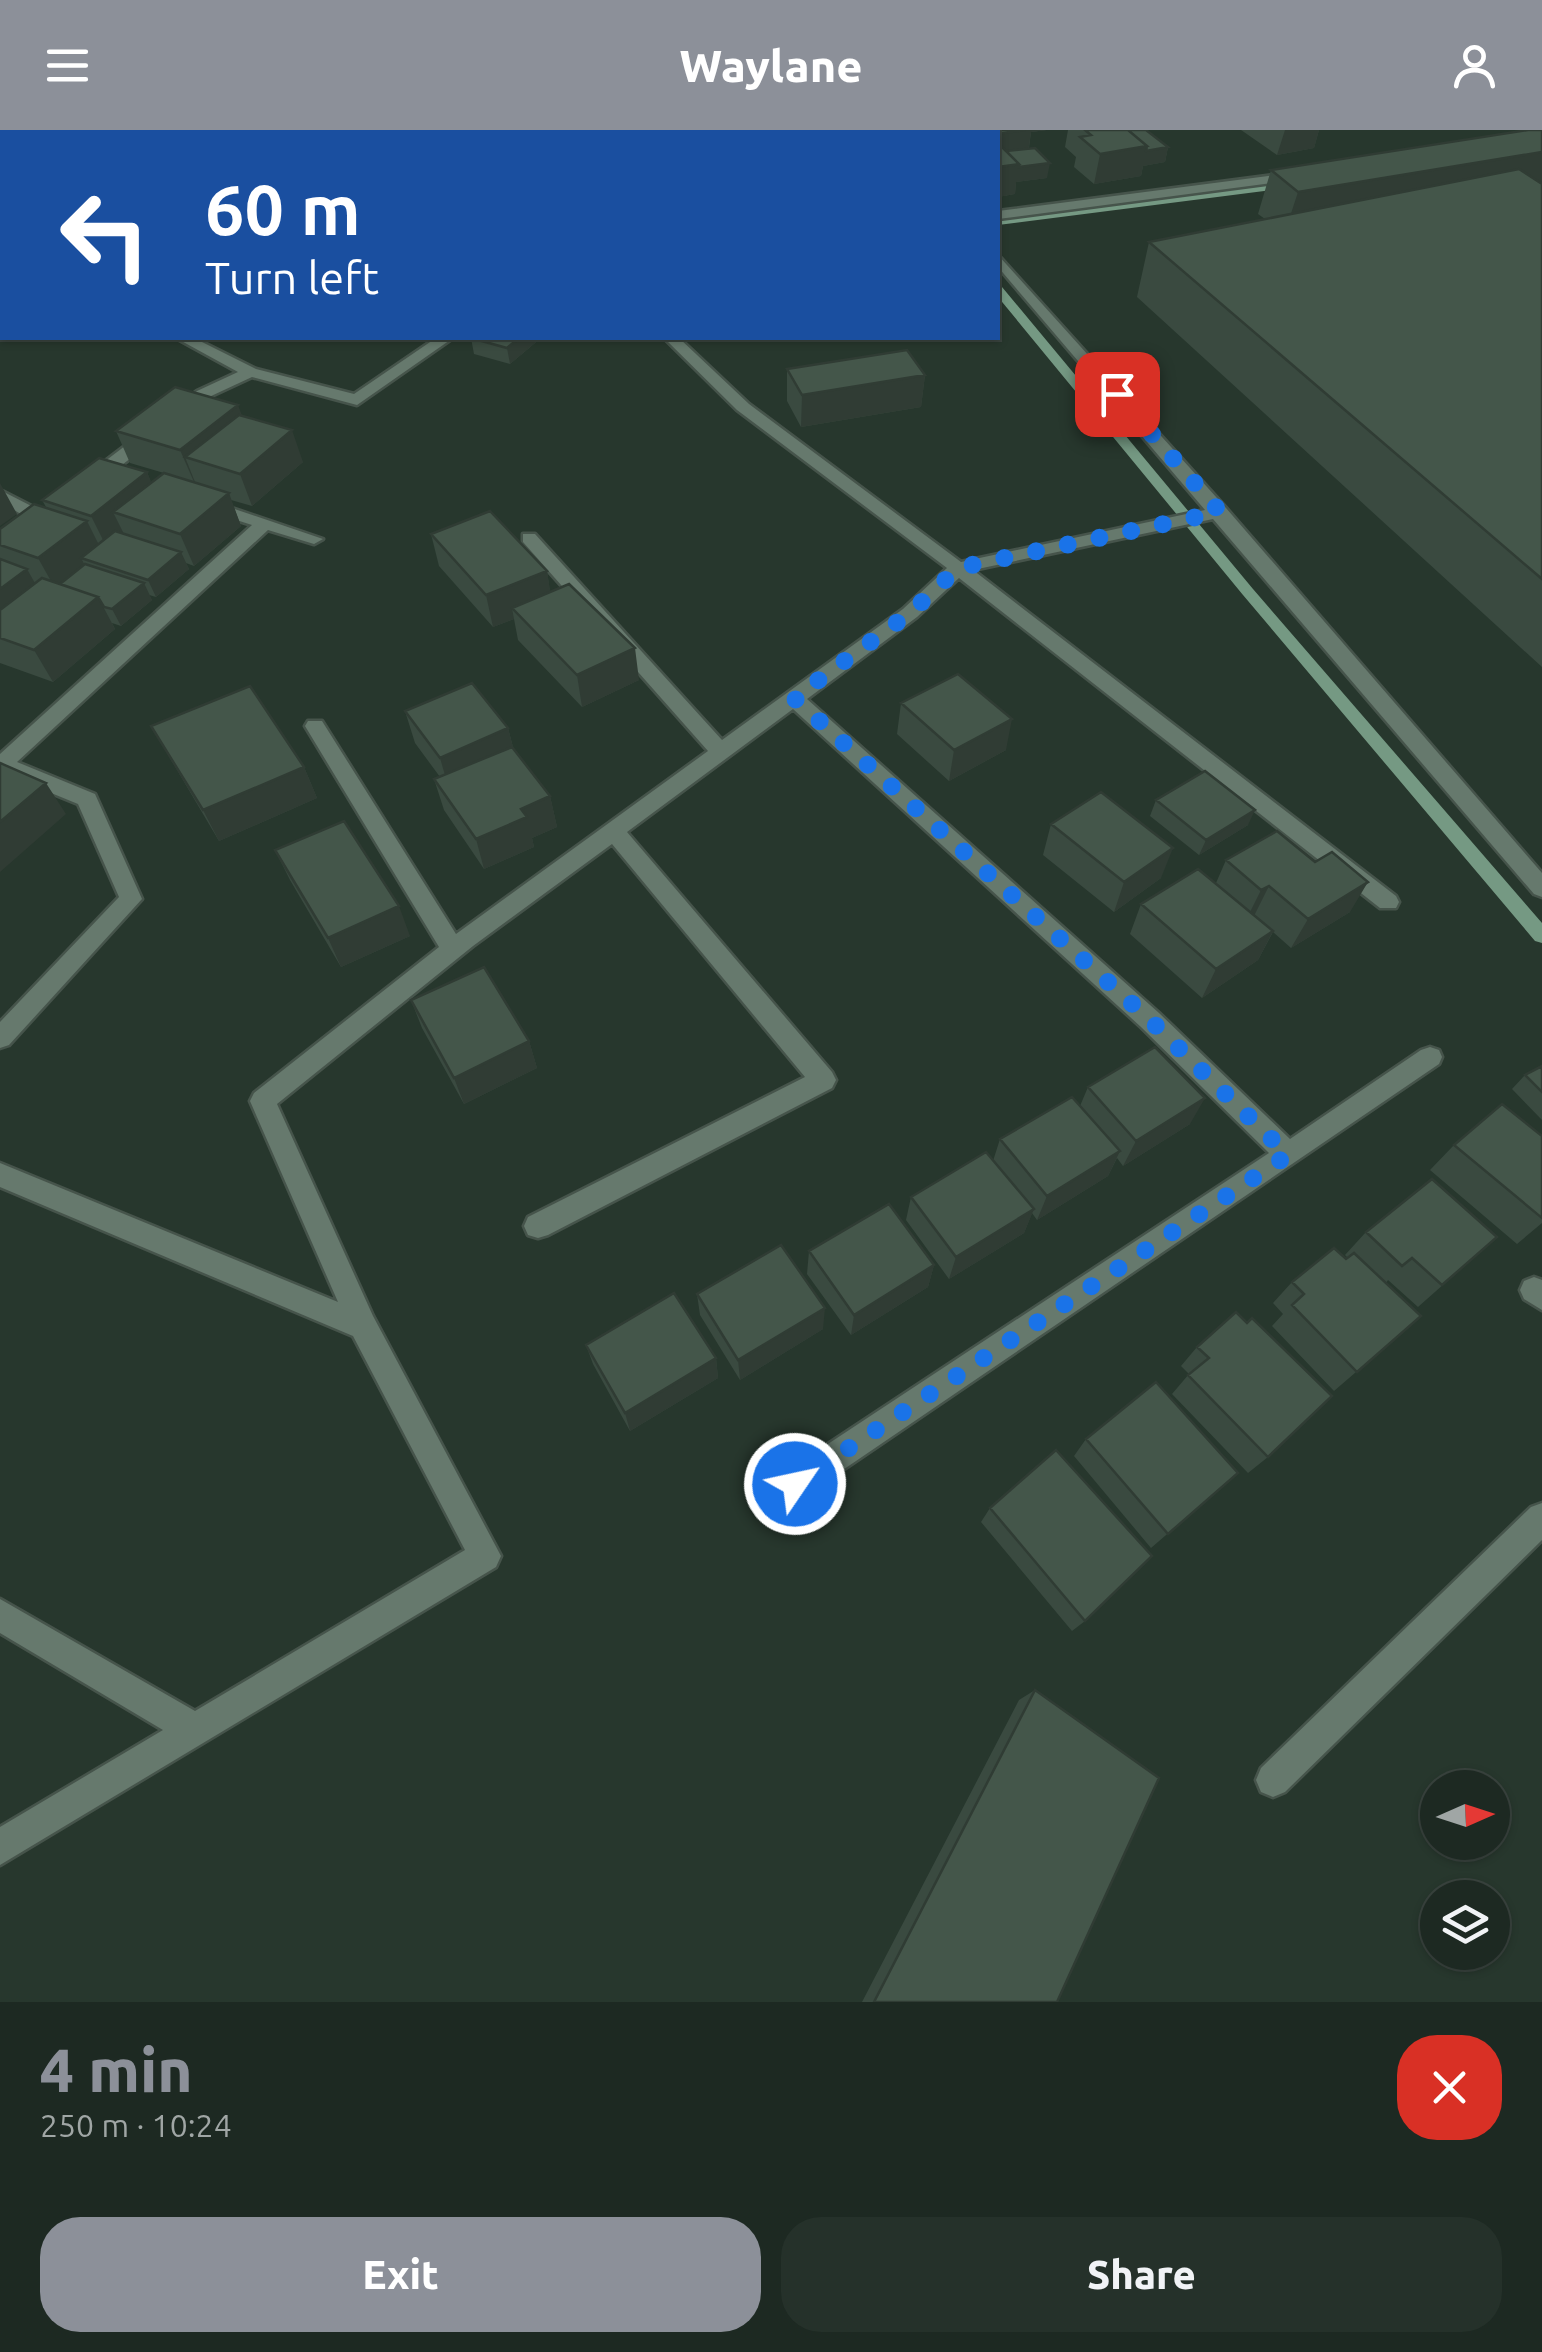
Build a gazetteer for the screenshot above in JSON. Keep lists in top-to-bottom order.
{
  "north": "right",
  "page": {
    "header": "Waylane",
    "turn": ["60 m", "Turn left"],
    "heading": ["4 min", "250 m · 10:24"],
    "buttons": ["Exit", "Share"]
  }
}
